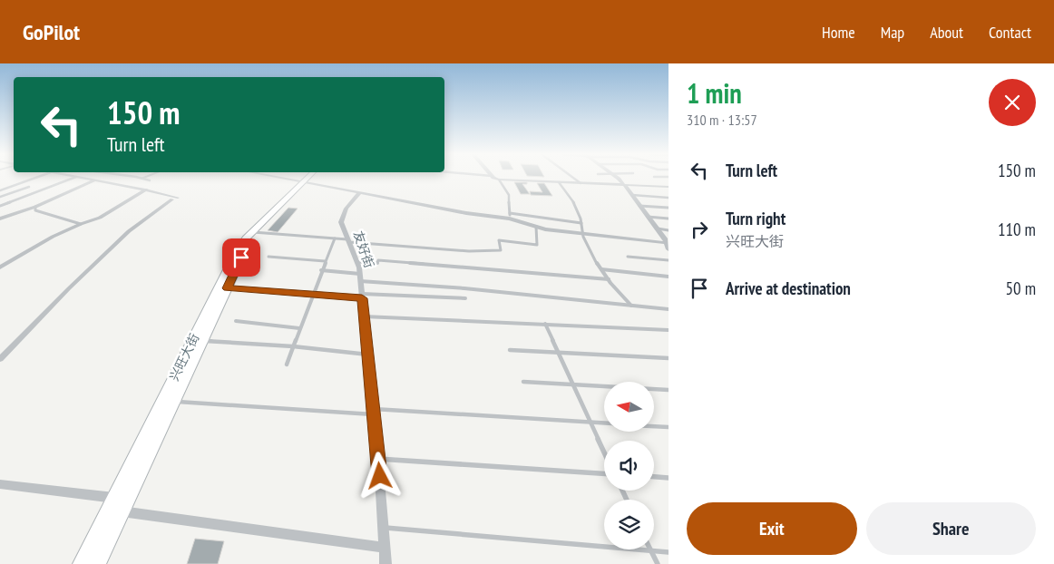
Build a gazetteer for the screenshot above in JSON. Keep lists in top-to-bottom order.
{
  "streets": {
    "street": ["友好街", "兴旺大街"]
  },
  "north": "left",
  "page": {
    "header": "GoPilot",
    "nav": [
      "Home",
      "Map",
      "About",
      "Contact"
    ],
    "heading": ["1 min", "310 m · 13:57"],
    "turn": ["150 m", "Turn left"],
    "list": [
      {
        "name": "Turn left",
        "value": "150 m"
      },
      {
        "name": "Turn right",
        "note": "兴旺大街",
        "value": "110 m"
      },
      {
        "name": "Arrive at destination",
        "value": "50 m"
      }
    ],
    "buttons": ["Exit", "Share"]
  }
}
